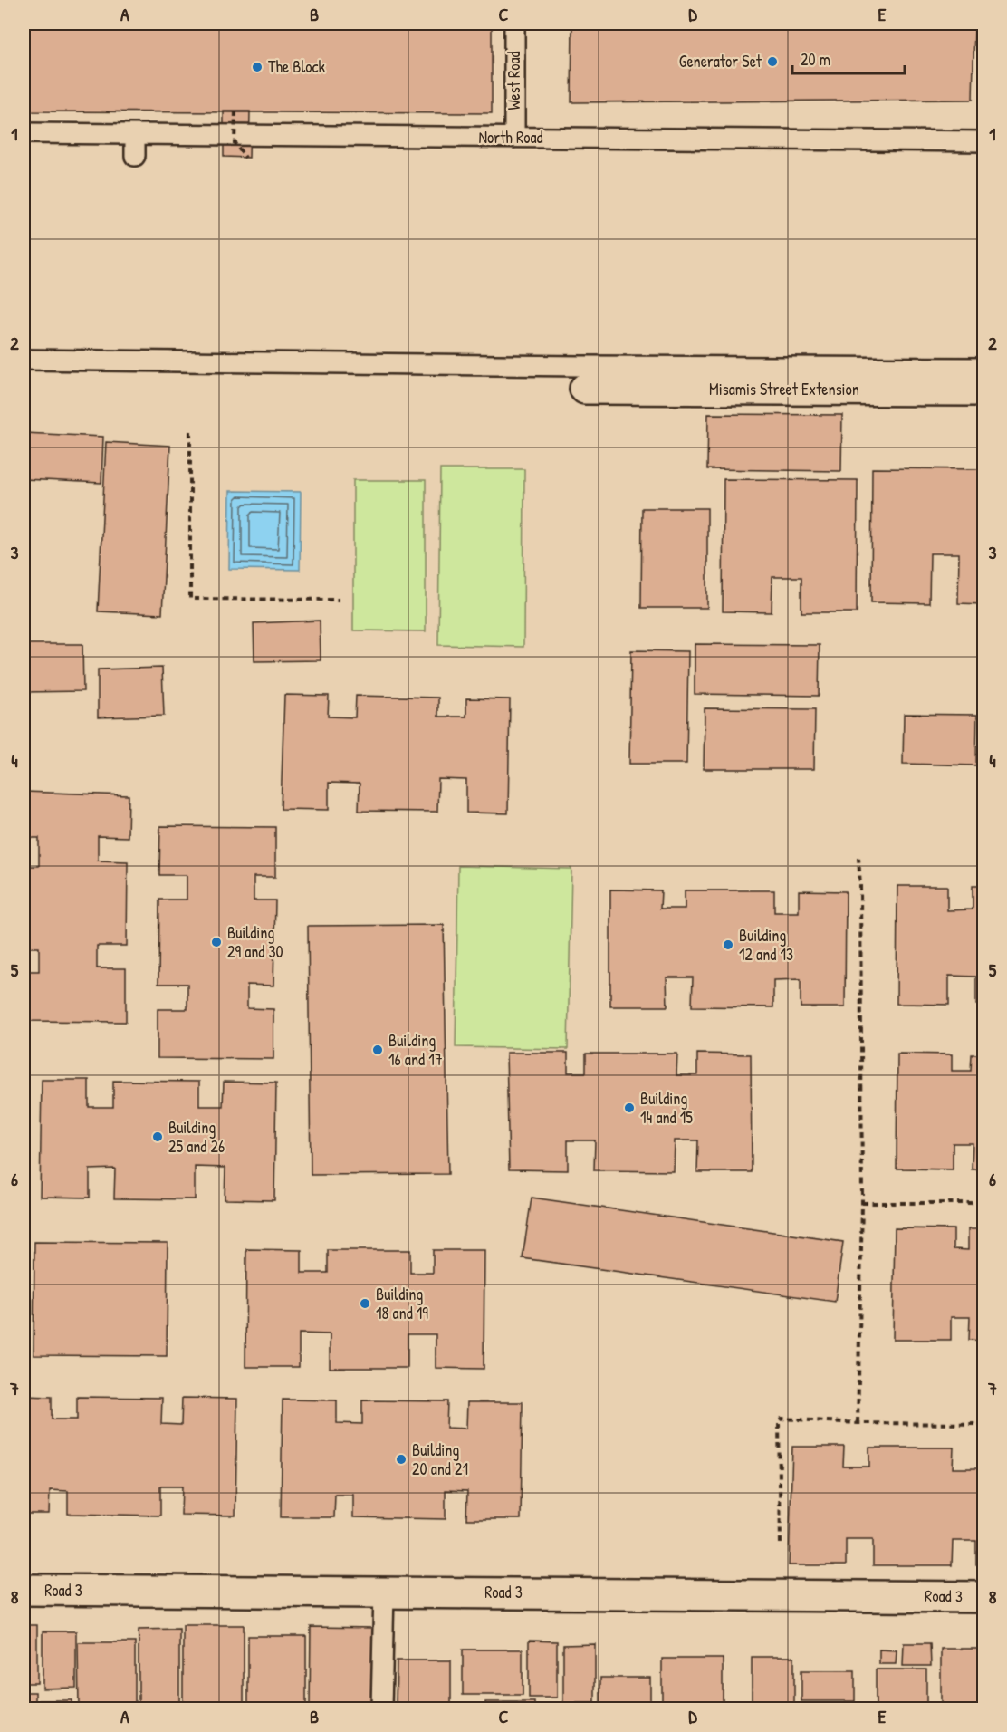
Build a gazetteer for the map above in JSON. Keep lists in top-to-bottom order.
{
  "streets": {
    "street": ["Misamis Street Extension", "Road 3"],
    "lane": ["West Road", "North Road"]
  },
  "crossings": [
    ["West Road", "North Road"]
  ],
  "places": [
    "Generator Set",
    "The Block",
    "Building 29 and 30",
    "Building 12 and 13",
    "Building 16 and 17",
    "Building 14 and 15",
    "Building 25 and 26",
    "Building 18 and 19",
    "Building 20 and 21"
  ],
  "scale_bar": "20 m",
  "grid": {
    "columns": [
      "A",
      "B",
      "C",
      "D",
      "E"
    ],
    "rows": [
      "1",
      "2",
      "3",
      "4",
      "5",
      "6",
      "7",
      "8"
    ]
  }
}
